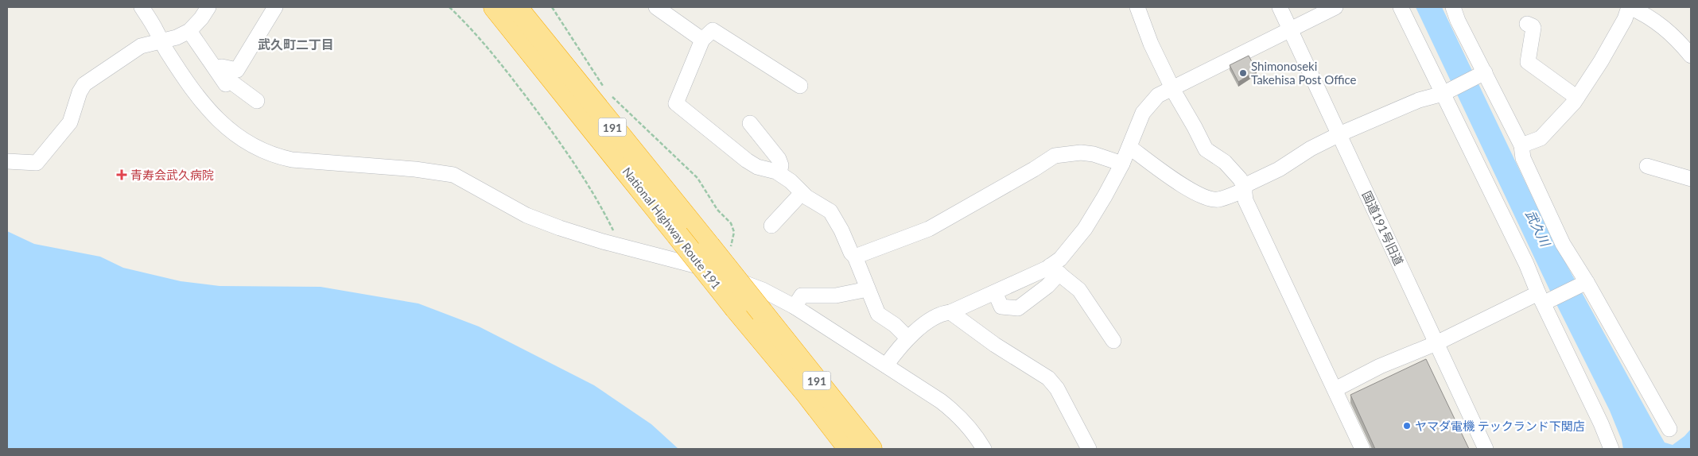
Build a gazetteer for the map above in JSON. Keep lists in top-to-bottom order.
{
  "streets": {
    "highway": ["191", "National Highway Route 191"],
    "street": ["国道191号旧道"]
  },
  "districts": ["武久町二丁目"],
  "water": ["武久川"],
  "places": {
    "other": ["Shimonoseki Takehisa Post Office", "ヤマダ電機 テックランド下関店"],
    "health": ["青寿会武久病院"]
  }
}
